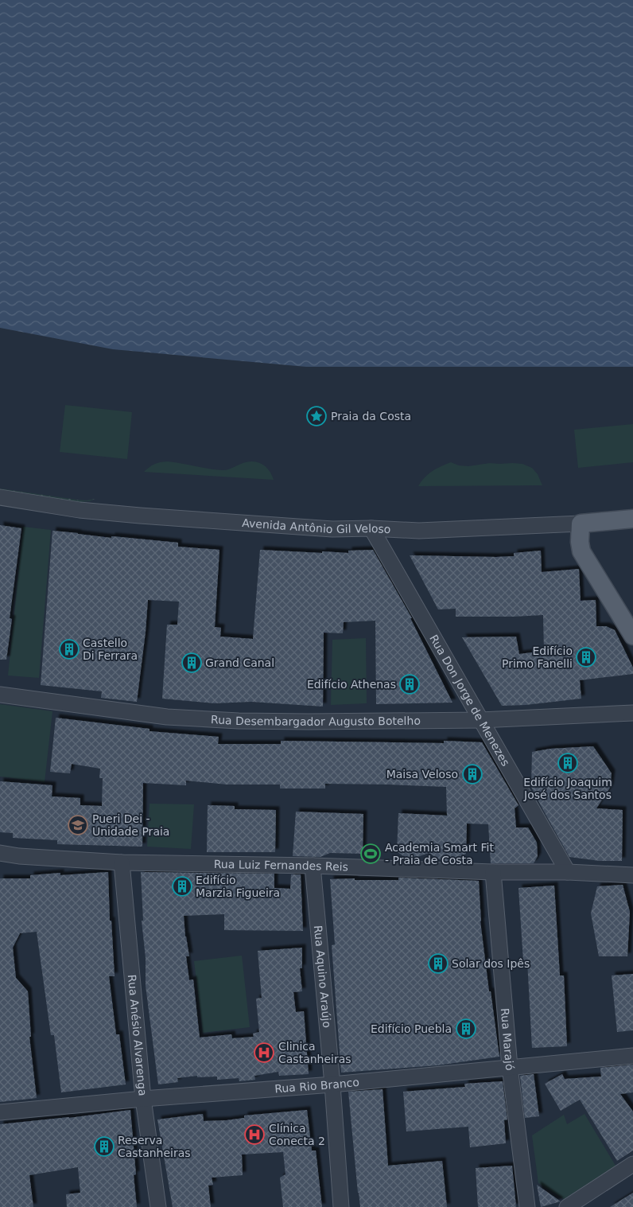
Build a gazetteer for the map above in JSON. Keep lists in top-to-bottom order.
{
  "streets": {
    "main road": ["Avenida Antônio Gil Veloso"],
    "street": [
      "Rua Don Jorge de Menezes",
      "Rua Desembargador Augusto Botelho",
      "Rua Luiz Fernandes Reis",
      "Rua Aquino Araújo",
      "Rua Anésio Alvarenga",
      "Rua Marajó",
      "Rua Rio Branco"
    ]
  },
  "crossings": [
    ["Avenida Antônio Gil Veloso", "Rua Don Jorge de Menezes"],
    ["Rua Don Jorge de Menezes", "Rua Desembargador Augusto Botelho"],
    ["Rua Don Jorge de Menezes", "Rua Luiz Fernandes Reis"],
    ["Rua Luiz Fernandes Reis", "Rua Aquino Araújo"],
    ["Rua Luiz Fernandes Reis", "Rua Anésio Alvarenga"],
    ["Rua Luiz Fernandes Reis", "Rua Marajó"],
    ["Rua Aquino Araújo", "Rua Rio Branco"],
    ["Rua Anésio Alvarenga", "Rua Rio Branco"],
    ["Rua Marajó", "Rua Rio Branco"]
  ],
  "places": {
    "place": ["Praia da Costa"],
    "building": [
      "Castello Di Ferrara",
      "Edifício Primo Fanelli",
      "Grand Canal",
      "Edifício Athenas",
      "Edifício Joaquim José dos Santos",
      "Maisa Veloso",
      "Edifício Marzia Figueira",
      "Solar dos Ipês",
      "Edifício Puebla",
      "Reserva Castanheiras"
    ],
    "school or university": ["Pueri Dei - Unidade Praia"],
    "sports": ["Academia Smart Fit - Praia de Costa"],
    "hospital": ["Clinica Castanheiras", "Clínica Conecta 2"]
  }
}
